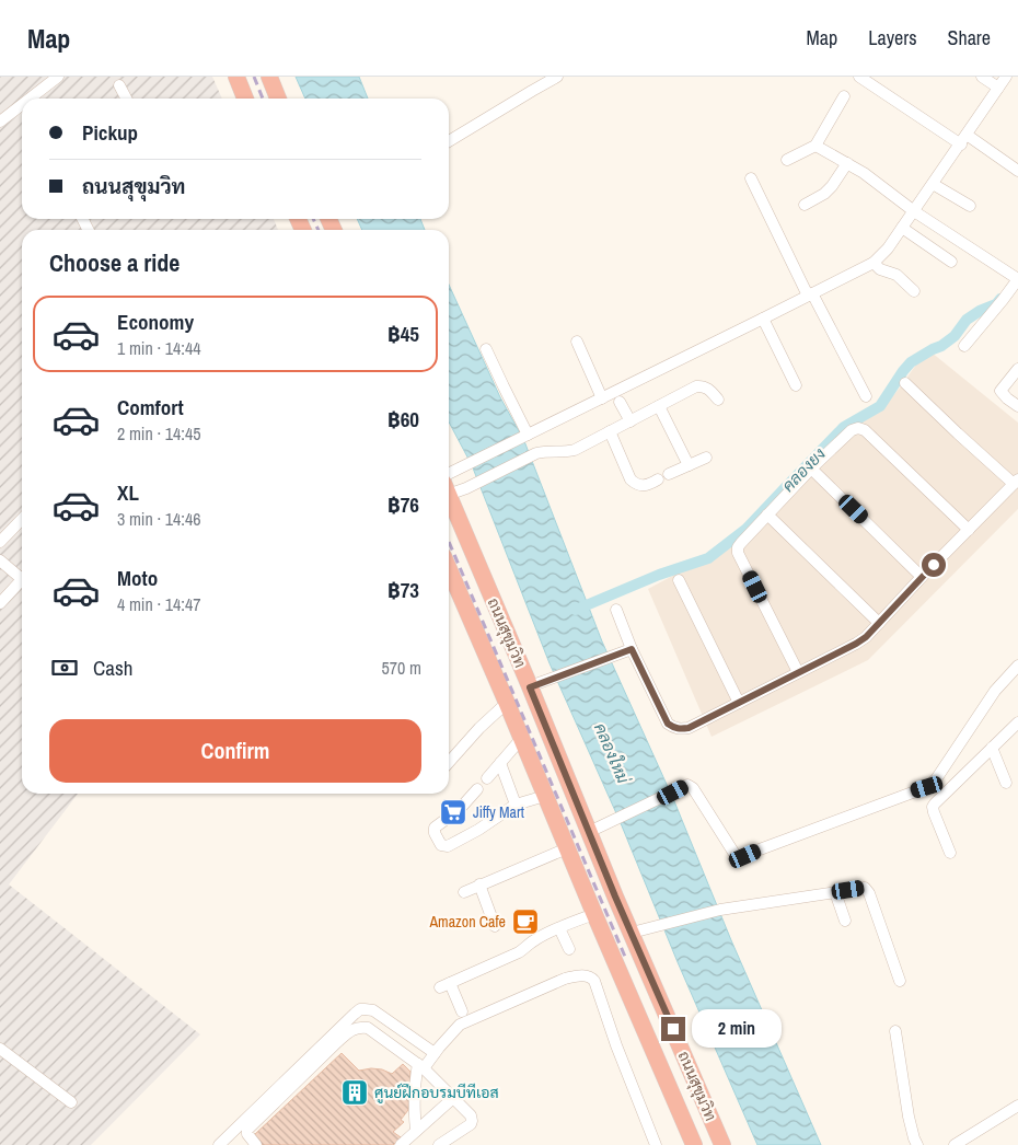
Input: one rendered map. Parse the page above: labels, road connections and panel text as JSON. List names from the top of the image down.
{
  "streets": {
    "highway": ["ถนนสุขุมวิท"]
  },
  "water": ["คลองยง", "คลองใหม่"],
  "places": {
    "supermarket": ["Jiffy Mart"],
    "cafe": ["Amazon Cafe"],
    "building": ["ศูนย์ฝึกอบรมบีทีเอส"]
  },
  "page": {
    "header": "Map",
    "nav": ["Map", "Layers", "Share"],
    "banner": ["Pickup", "ถนนสุขุมวิท"],
    "heading": "Choose a ride",
    "list": [
      {
        "name": "Economy",
        "note": "1 min · 14:44",
        "value": "฿45"
      },
      {
        "name": "Comfort",
        "note": "2 min · 14:45",
        "value": "฿60"
      },
      {
        "name": "XL",
        "note": "3 min · 14:46",
        "value": "฿76"
      },
      {
        "name": "Moto",
        "note": "4 min · 14:47",
        "value": "฿73"
      }
    ],
    "pay": ["Cash", "570 m"],
    "buttons": "Confirm",
    "bubble": "2 min"
  }
}
